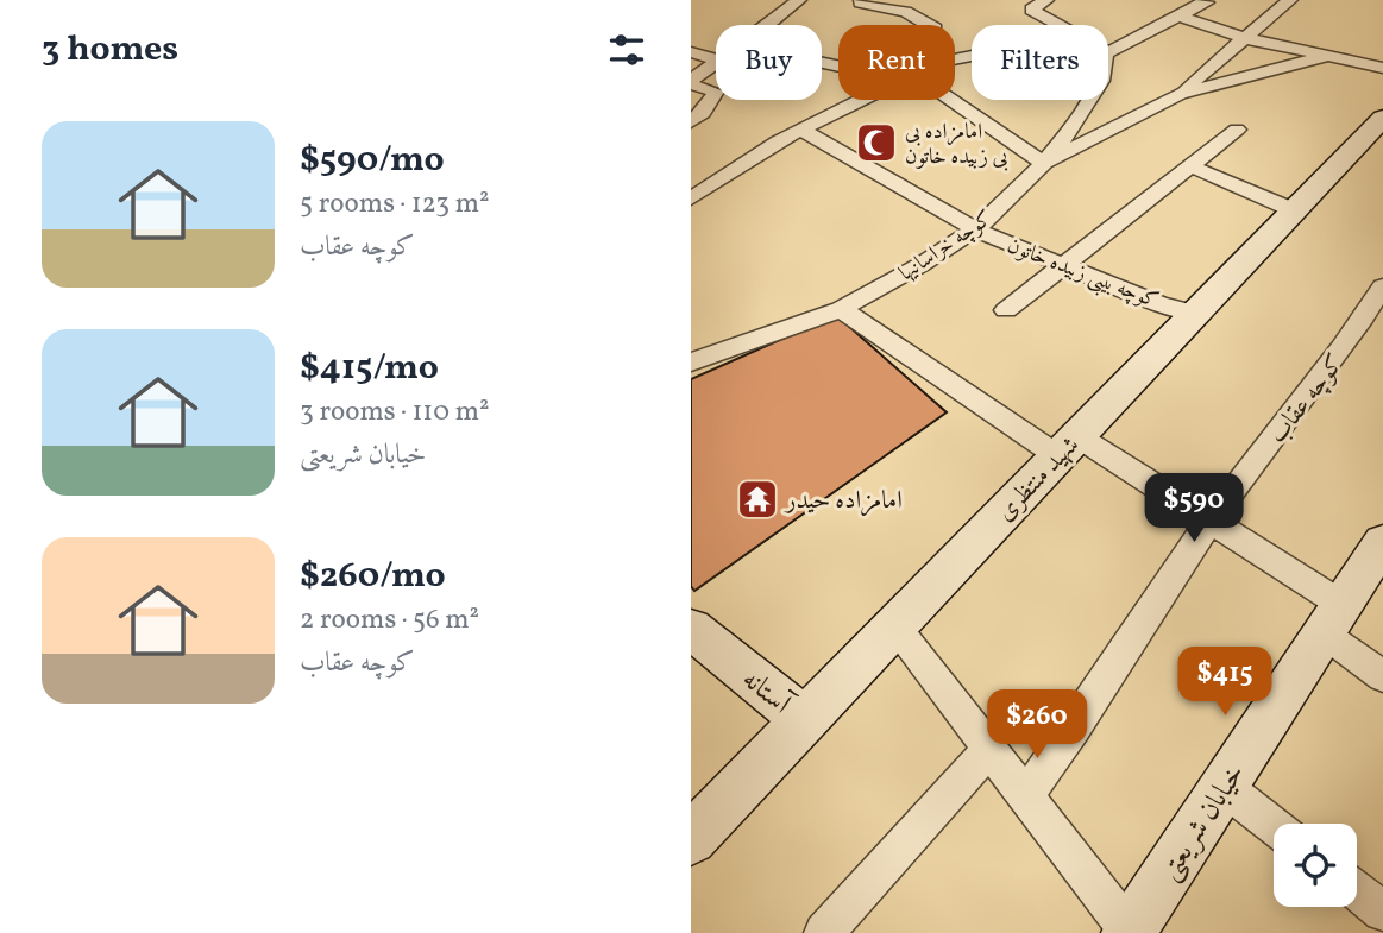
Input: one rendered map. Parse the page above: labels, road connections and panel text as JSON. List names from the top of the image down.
{
  "streets": {
    "street": [
      "کوچه خراسانیها",
      "کوچه بیبی زبیده خاتون",
      "کوچه عقاب",
      "شهید منتظری",
      "آستانه",
      "خیابان شریعتی"
    ]
  },
  "crossings": [
    ["کوچه خراسانیها", "کوچه بیبی زبیده خاتون"],
    ["کوچه بیبی زبیده خاتون", "شهید منتظری"],
    ["شهید منتظری", "آستانه"]
  ],
  "places": {
    "mosque": ["امامزاده بی بی زبیده خاتون"],
    "temple": ["امامزاده حیدر"]
  },
  "page": {
    "heading": "3 homes",
    "chip": ["Buy", "Rent", "Filters"],
    "list": [
      {
        "name": "$590/mo",
        "note": "5 rooms · 123 m² · کوچه عقاب"
      },
      {
        "name": "$415/mo",
        "note": "3 rooms · 110 m² · خیابان شریعتی"
      },
      {
        "name": "$260/mo",
        "note": "2 rooms · 56 m² · کوچه عقاب"
      }
    ],
    "price": ["$590", "$415", "$260"]
  }
}
